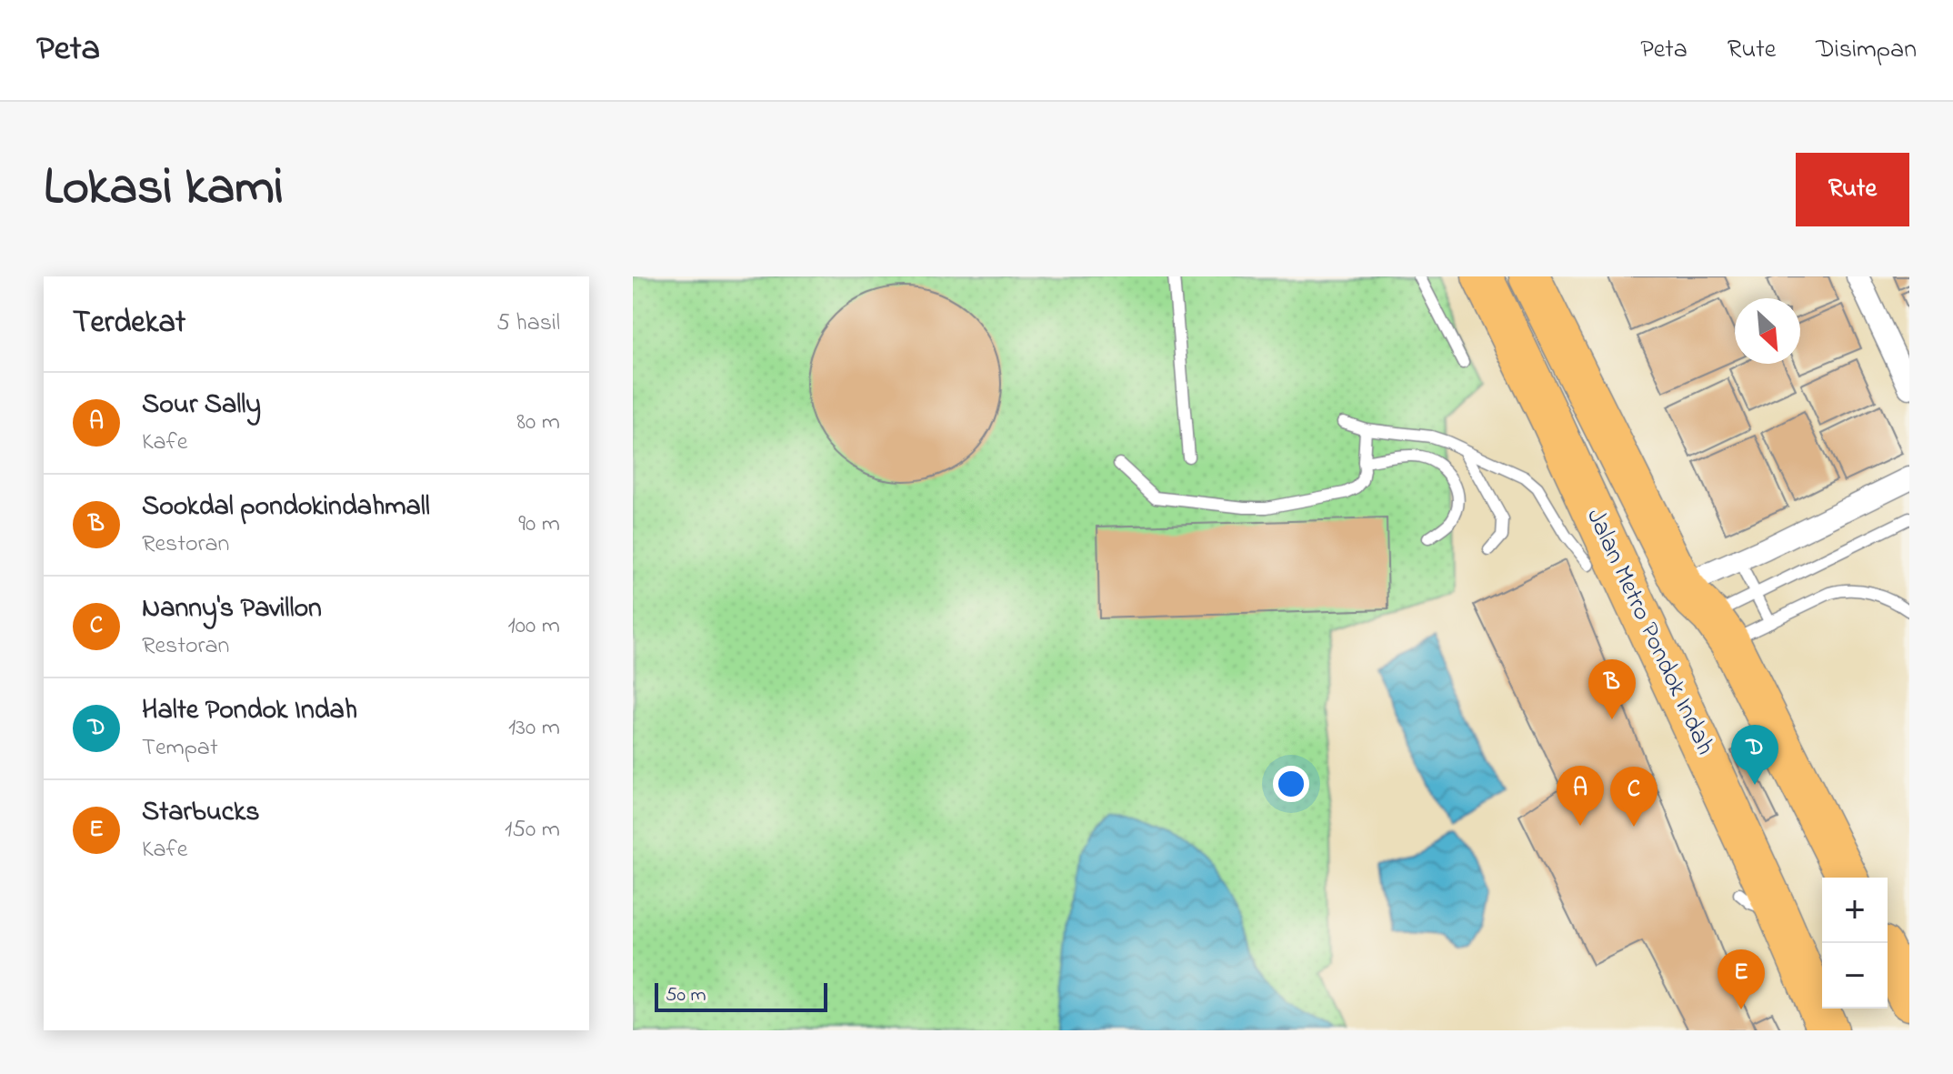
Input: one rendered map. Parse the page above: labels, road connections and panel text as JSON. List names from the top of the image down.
{
  "streets": {
    "highway": ["Jalan Metro Pondok Indah"]
  },
  "scale_bar": "50 m",
  "north": "bottom right",
  "page": {
    "header": "Peta",
    "nav": ["Peta", "Rute", "Disimpan"],
    "title": "Lokasi kami",
    "buttons": "Rute",
    "heading": ["Terdekat", "5 hasil"],
    "list": [
      {
        "mark": "A",
        "name": "Sour Sally",
        "note": "Kafe",
        "value": "80 m"
      },
      {
        "mark": "B",
        "name": "Sookdal pondokindahmall",
        "note": "Restoran",
        "value": "90 m"
      },
      {
        "mark": "C",
        "name": "Nanny's Pavillon",
        "note": "Restoran",
        "value": "100 m"
      },
      {
        "mark": "D",
        "name": "Halte Pondok Indah",
        "note": "Tempat",
        "value": "130 m"
      },
      {
        "mark": "E",
        "name": "Starbucks",
        "note": "Kafe",
        "value": "150 m"
      }
    ],
    "pins": [
      "B",
      "D",
      "A",
      "C",
      "E"
    ],
    "map_buttons": ["+", "−"],
    "scale": "50 m"
  }
}
